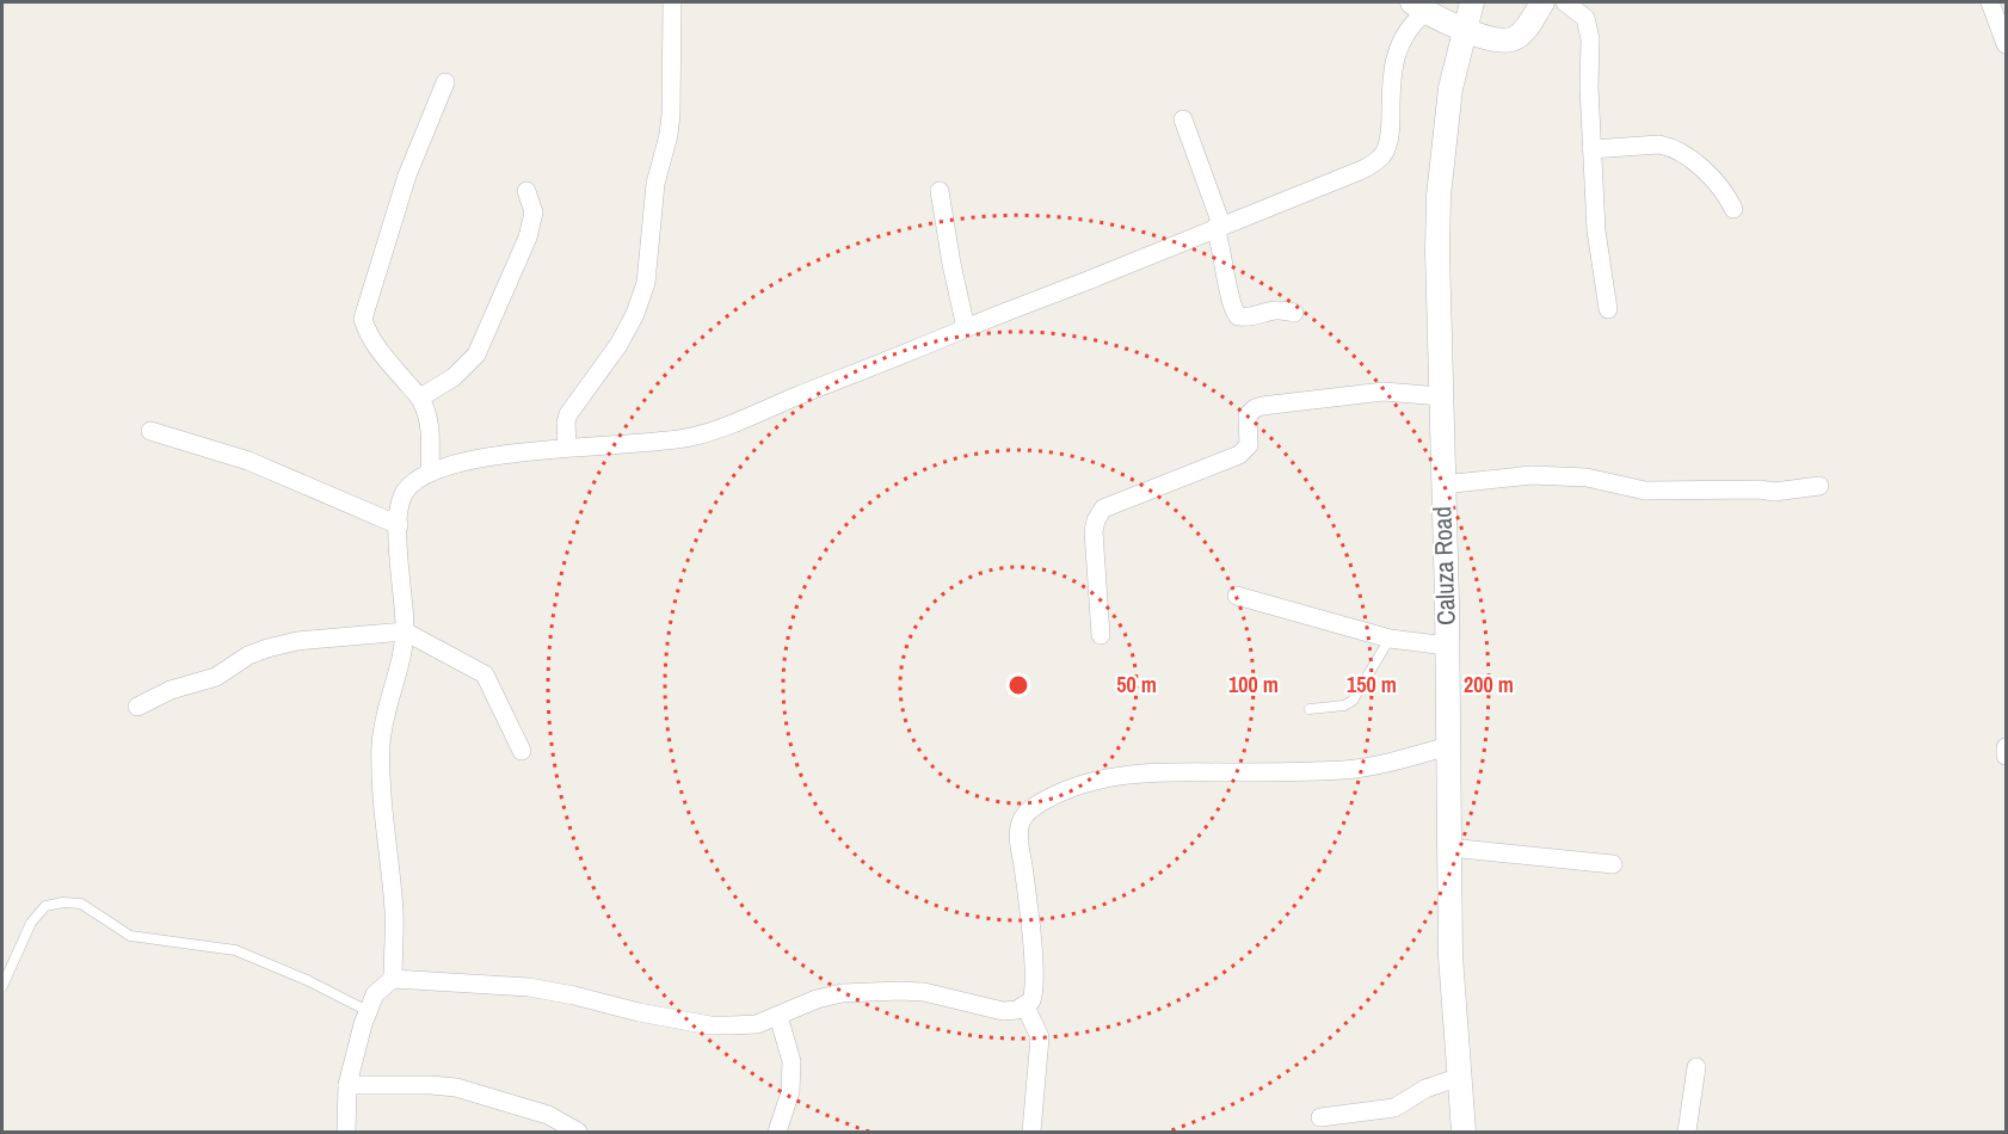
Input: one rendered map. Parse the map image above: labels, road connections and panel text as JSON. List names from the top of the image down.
{
  "streets": {
    "street": ["Caluza Road"]
  },
  "rings": [
    "50 m",
    "100 m",
    "150 m",
    "200 m"
  ]
}
